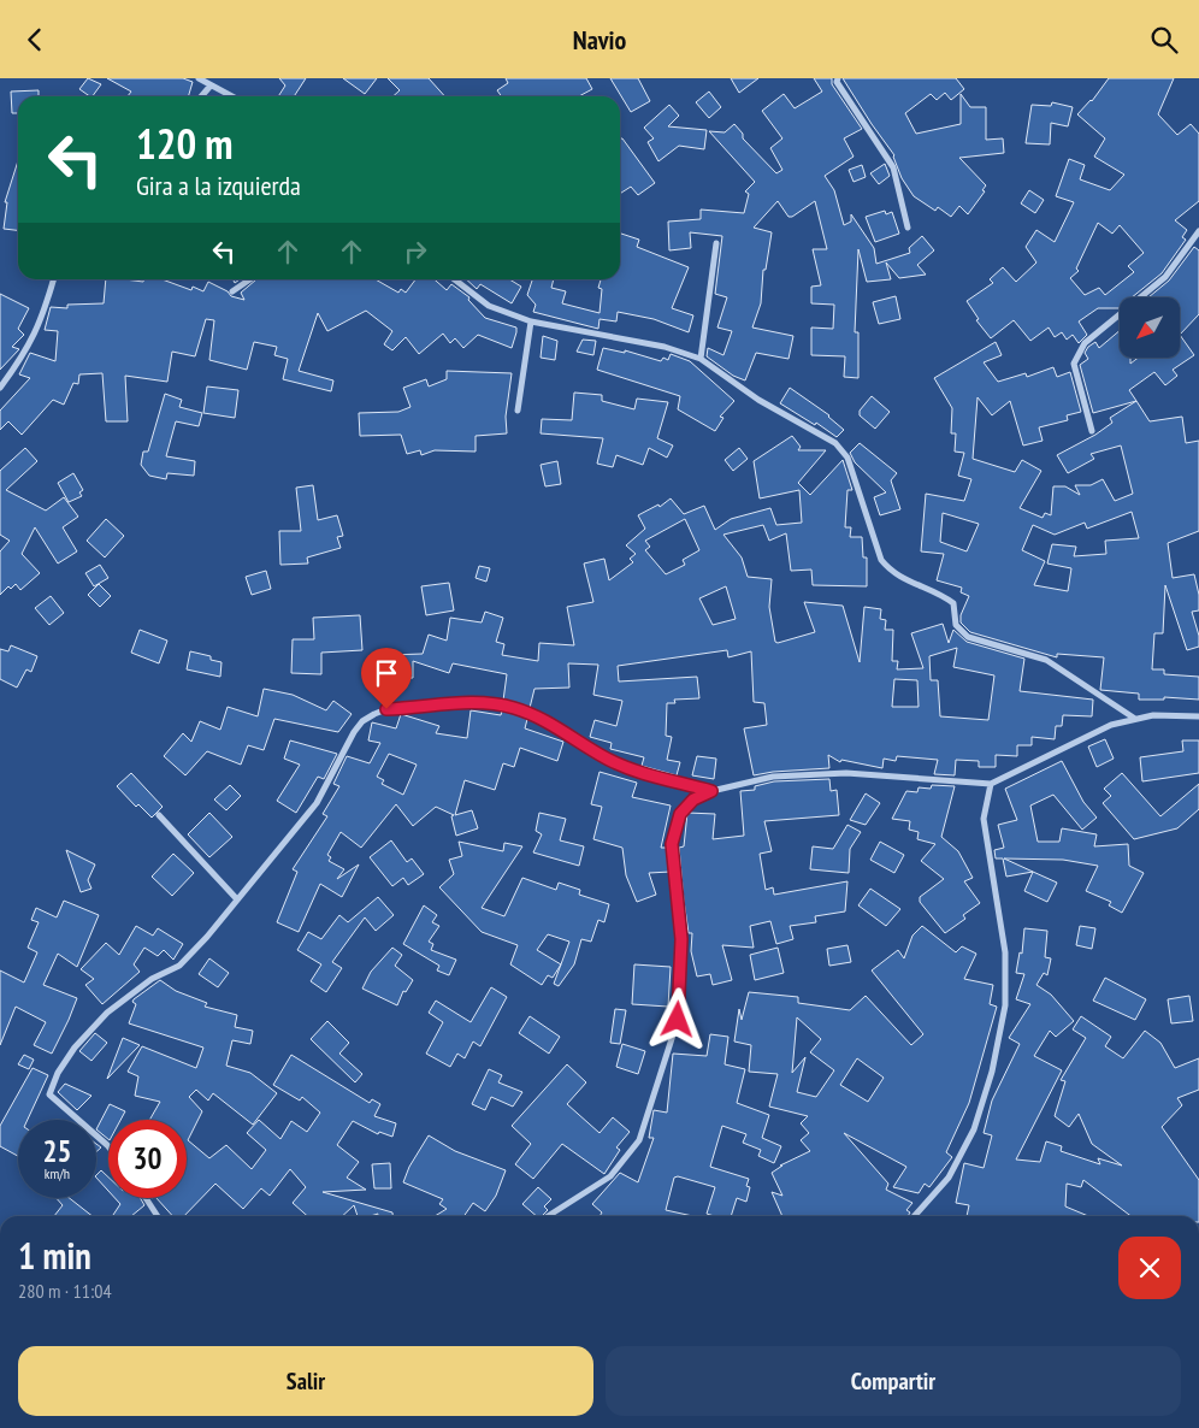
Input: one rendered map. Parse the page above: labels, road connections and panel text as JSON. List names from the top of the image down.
{
  "north": "bottom left",
  "page": {
    "header": "Navio",
    "turn": ["120 m", "Gira a la izquierda"],
    "speed": "25 km/h",
    "limit": "30",
    "heading": ["1 min", "280 m · 11:04"],
    "buttons": ["Salir", "Compartir"]
  }
}
